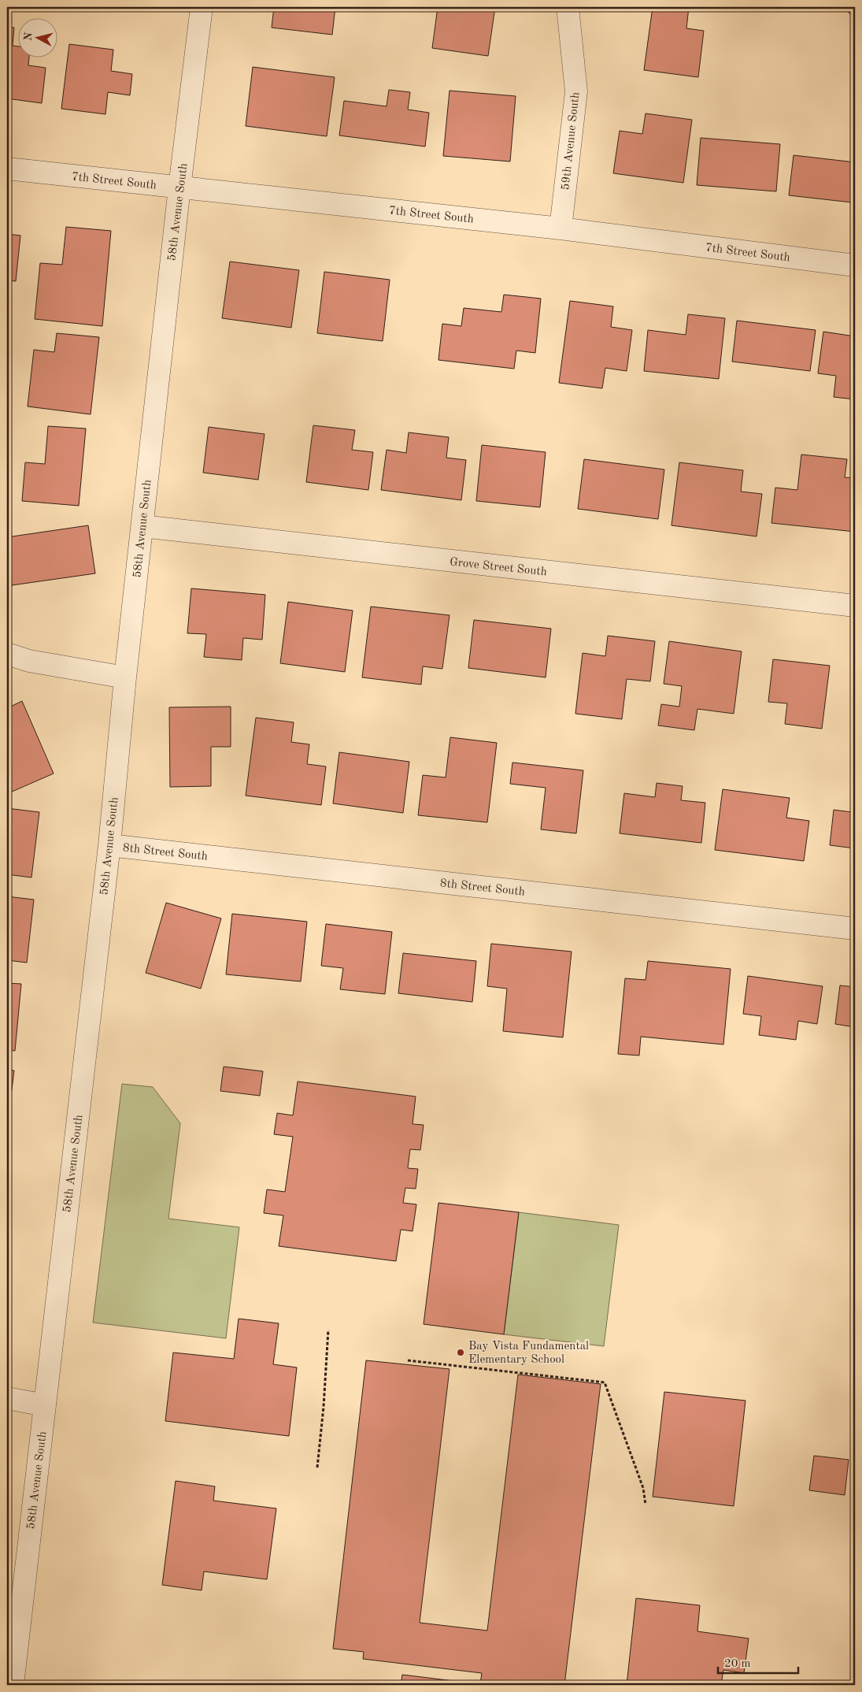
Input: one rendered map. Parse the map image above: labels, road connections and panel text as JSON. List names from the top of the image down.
{
  "streets": {
    "street": [
      "59th Avenue South",
      "7th Street South",
      "58th Avenue South",
      "Grove Street South",
      "8th Street South"
    ]
  },
  "crossings": [
    ["59th Avenue South", "7th Street South"],
    ["7th Street South", "58th Avenue South"],
    ["58th Avenue South", "Grove Street South"],
    ["58th Avenue South", "8th Street South"]
  ],
  "places": ["Bay Vista Fundamental Elementary School"],
  "scale_bar": "20 m",
  "north": "left"
}
